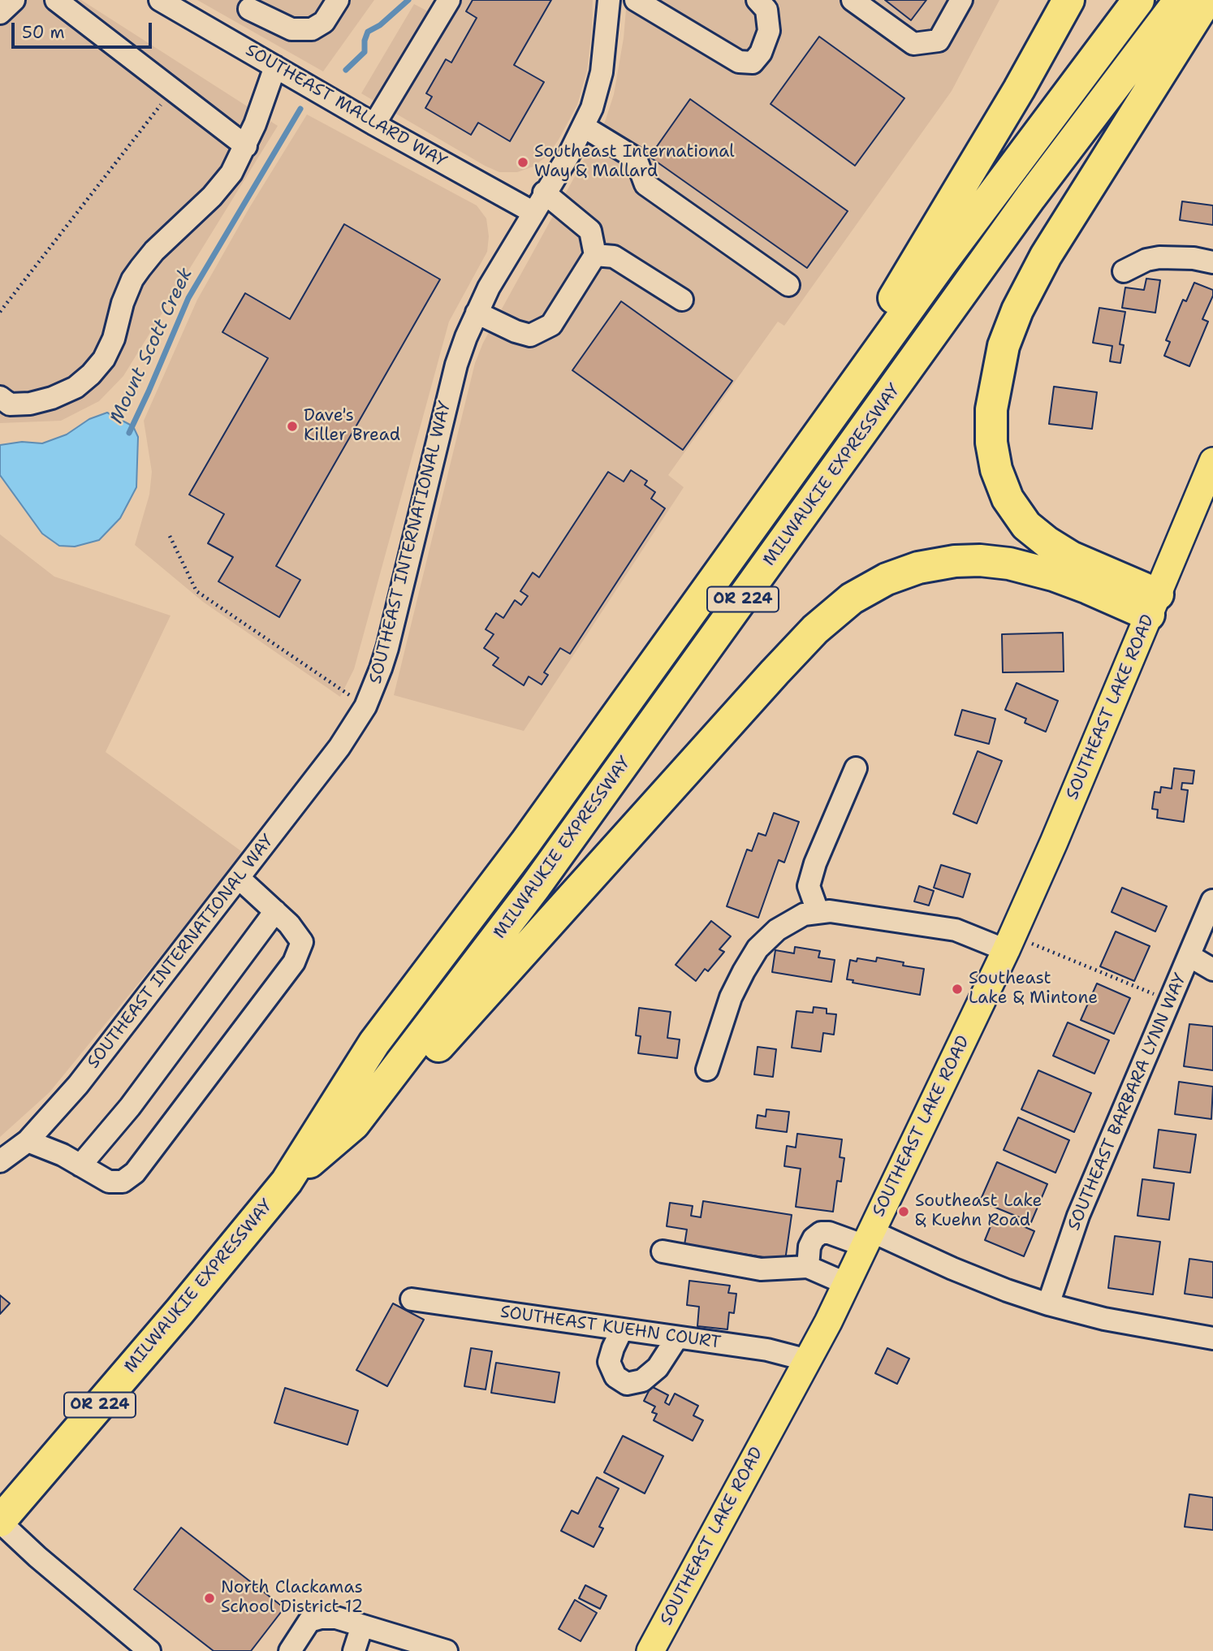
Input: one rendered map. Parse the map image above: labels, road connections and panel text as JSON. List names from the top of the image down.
{
  "streets": {
    "highway": ["MILWAUKIE EXPRESSWAY", "OR 224"],
    "main road": ["SOUTHEAST LAKE ROAD"],
    "street": [
      "SOUTHEAST MALLARD WAY",
      "SOUTHEAST INTERNATIONAL WAY",
      "SOUTHEAST BARBARA LYNN WAY",
      "SOUTHEAST KUEHN COURT"
    ]
  },
  "crossings": [
    ["SOUTHEAST MALLARD WAY", "SOUTHEAST INTERNATIONAL WAY"],
    ["SOUTHEAST LAKE ROAD", "SOUTHEAST KUEHN COURT"]
  ],
  "water": ["Mount Scott Creek"],
  "places": [
    "Southeast International Way & Mallard",
    "Dave's Killer Bread",
    "Southeast Lake & Mintone",
    "Southeast Lake & Kuehn Road",
    "North Clackamas School District 12"
  ],
  "scale_bar": "50 m"
}
